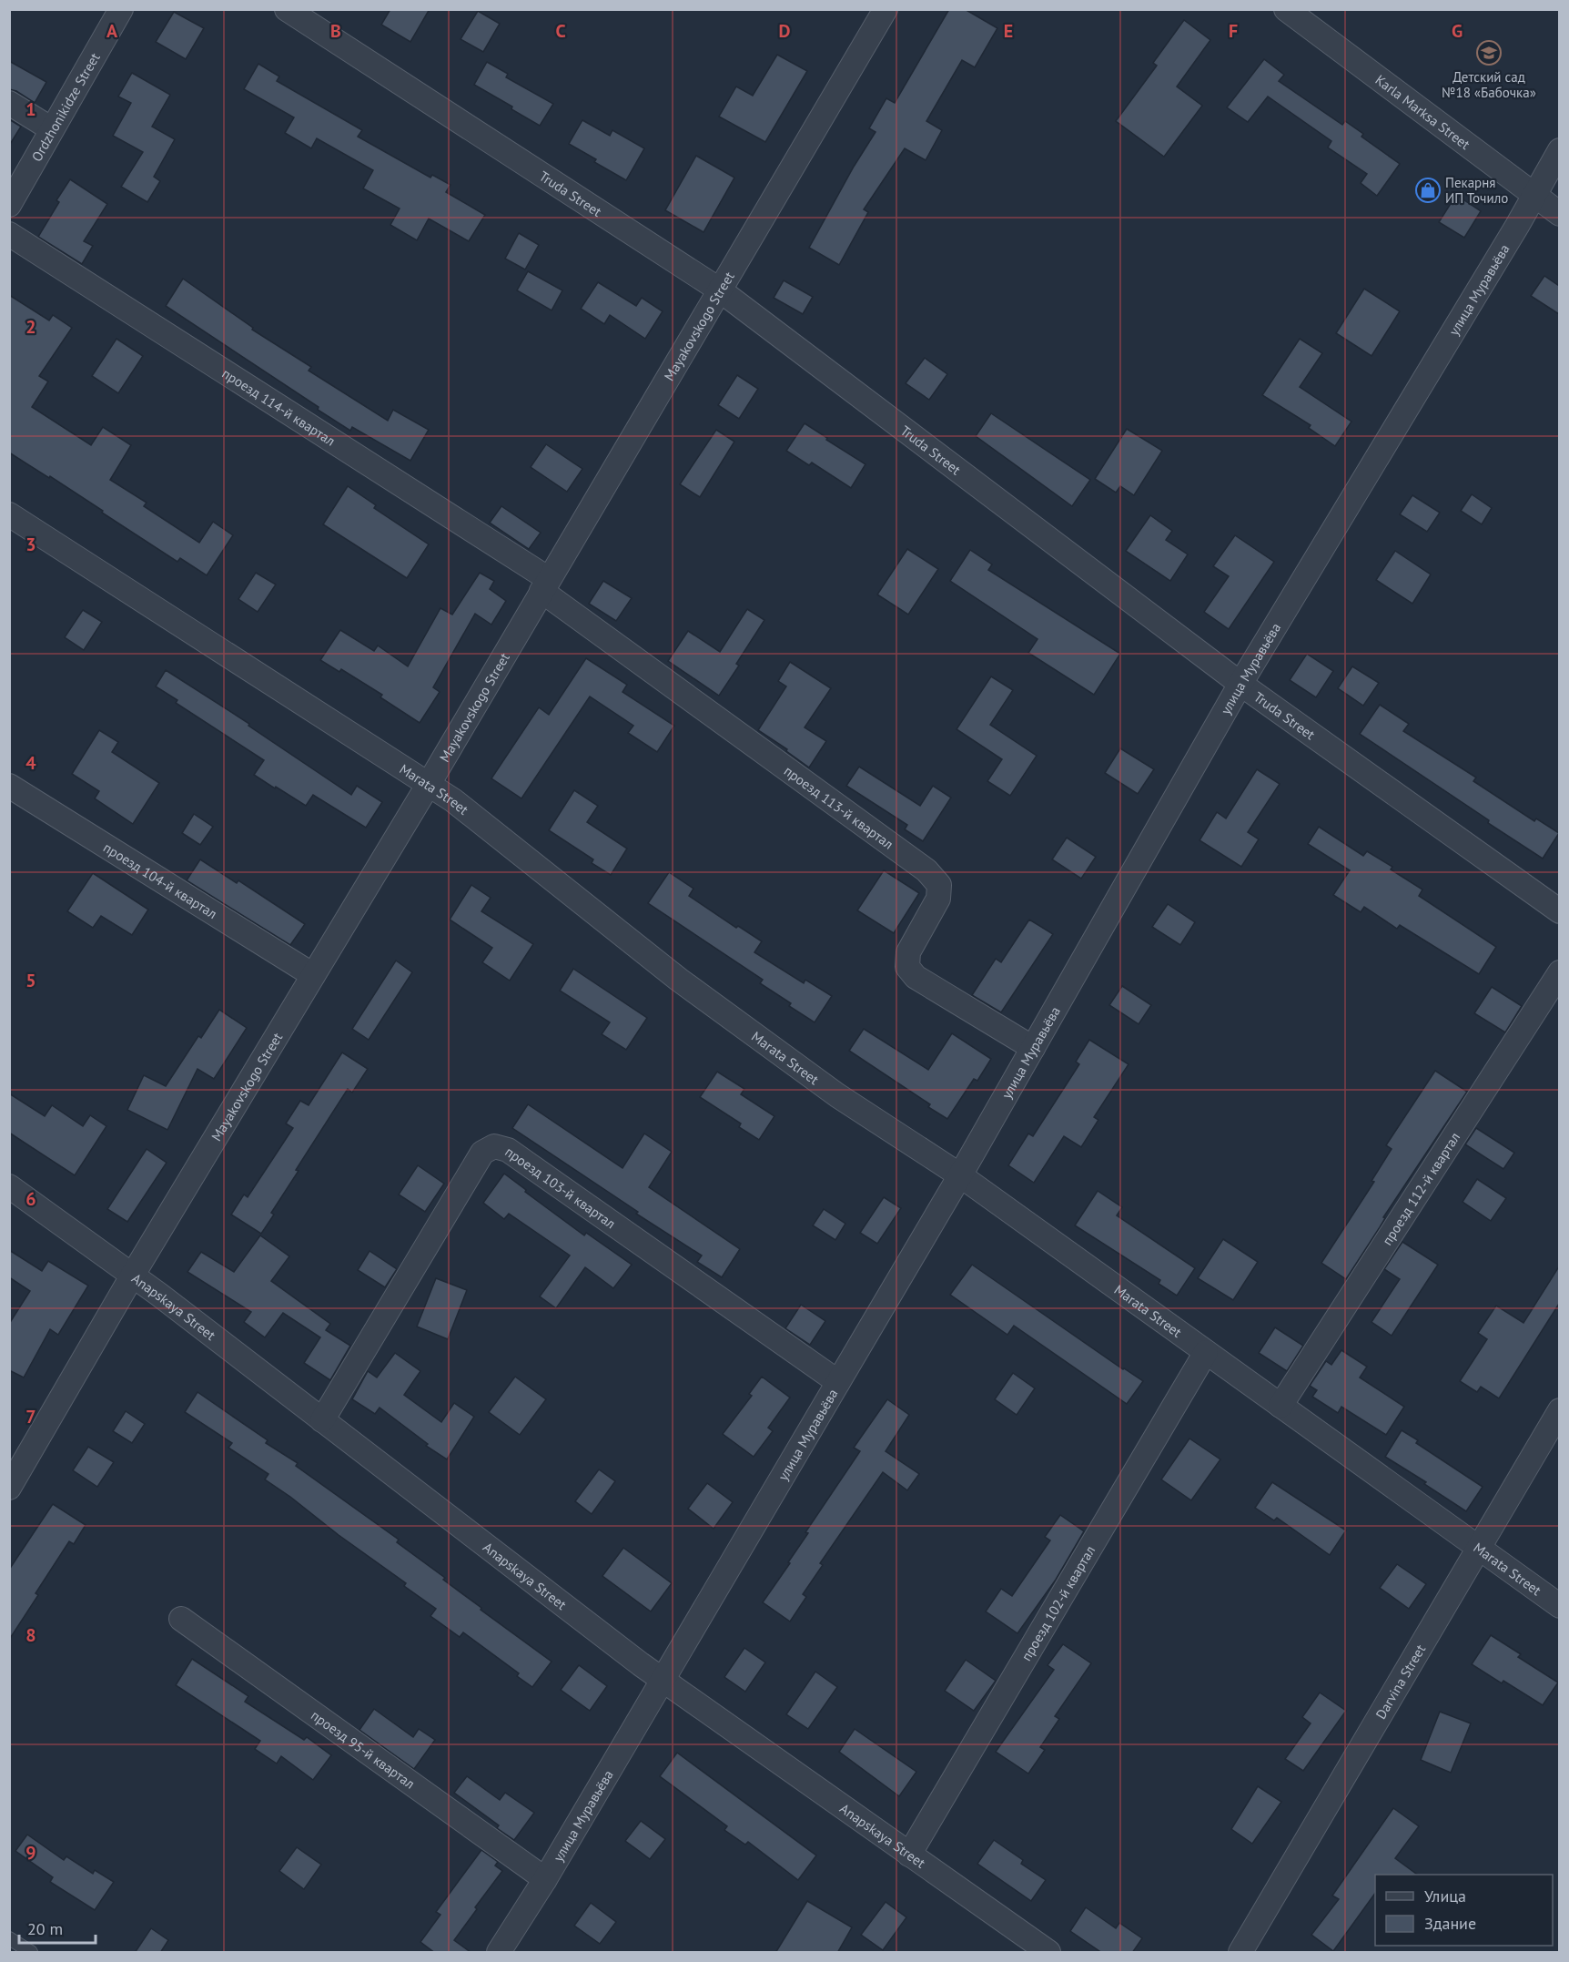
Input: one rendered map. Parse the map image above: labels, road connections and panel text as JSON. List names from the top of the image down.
{
  "streets": {
    "street": [
      "Ordzhonikidze Street",
      "Karla Marksa Street",
      "Truda Street",
      "улица Муравьёва",
      "Mayakovskogo Street",
      "проезд 114-й квартал",
      "Marata Street",
      "проезд 113-й квартал",
      "проезд 104-й квартал",
      "проезд 103-й квартал",
      "проезд 112-й квартал",
      "Anapskaya Street",
      "проезд 102-й квартал",
      "Darvina Street",
      "проезд 95-й квартал"
    ]
  },
  "crossings": [
    ["Karla Marksa Street", "улица Муравьёва"],
    ["Truda Street", "улица Муравьёва"],
    ["Truda Street", "Mayakovskogo Street"],
    ["улица Муравьёва", "Marata Street"],
    ["улица Муравьёва", "проезд 113-й квартал"],
    ["улица Муравьёва", "проезд 103-й квартал"],
    ["улица Муравьёва", "Anapskaya Street"],
    ["улица Муравьёва", "проезд 95-й квартал"],
    ["Mayakovskogo Street", "проезд 114-й квартал"],
    ["Mayakovskogo Street", "Marata Street"],
    ["Mayakovskogo Street", "проезд 113-й квартал"],
    ["Mayakovskogo Street", "проезд 104-й квартал"],
    ["Mayakovskogo Street", "Anapskaya Street"],
    ["проезд 114-й квартал", "проезд 113-й квартал"],
    ["Marata Street", "проезд 112-й квартал"],
    ["Marata Street", "проезд 102-й квартал"],
    ["Marata Street", "Darvina Street"],
    ["проезд 103-й квартал", "Anapskaya Street"],
    ["Anapskaya Street", "проезд 102-й квартал"]
  ],
  "places": {
    "school or university": ["Детский сад №18 «Бабочка»"],
    "shop": ["Пекарня ИП Точило"]
  },
  "legend": ["Улица", "Здание"],
  "scale_bar": "20 m",
  "grid": {
    "columns": [
      "A",
      "B",
      "C",
      "D",
      "E",
      "F",
      "G"
    ],
    "rows": [
      "1",
      "2",
      "3",
      "4",
      "5",
      "6",
      "7",
      "8",
      "9"
    ]
  }
}
